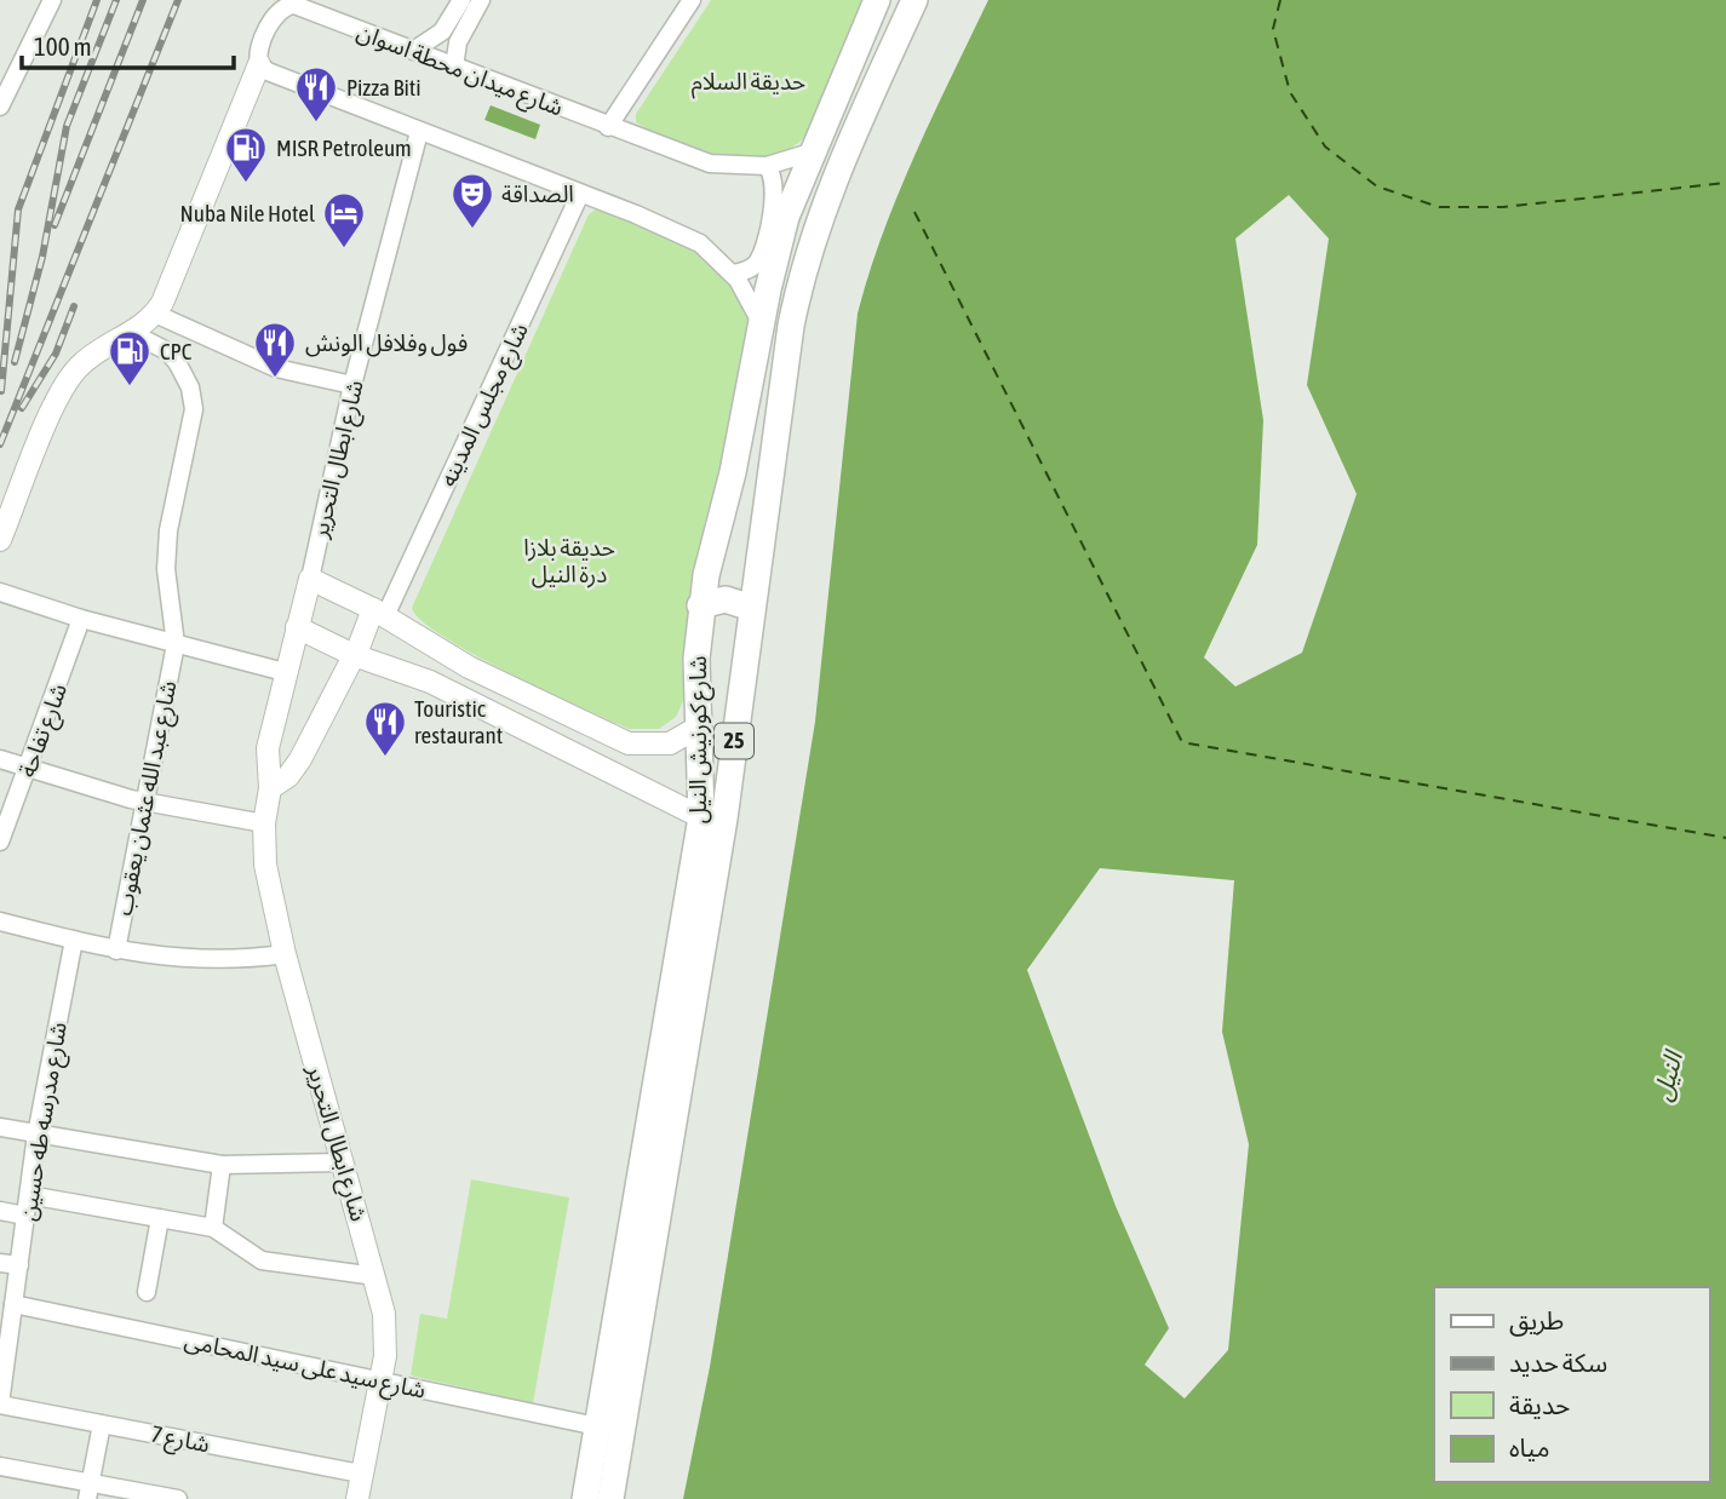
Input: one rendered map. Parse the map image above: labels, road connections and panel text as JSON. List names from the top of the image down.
{
  "streets": {
    "main road": ["شارع كورنيش النيل", "25"],
    "street": [
      "شارع ميدان محطة اسوان",
      "شارع مجلس المدينه",
      "شارع ابطال التحرير",
      "شارع تفاحة",
      "شارع عبد الله عثمان يعقوب",
      "شارع مدرسه طه حسين",
      "شارع سيد على سيد المحامى",
      "شارع 7"
    ]
  },
  "crossings": [
    ["شارع ميدان محطة اسوان", "شارع كورنيش النيل"],
    ["شارع ابطال التحرير", "شارع سيد على سيد المحامى"],
    ["شارع ابطال التحرير", "شارع 7"],
    ["شارع كورنيش النيل", "شارع سيد على سيد المحامى"],
    ["شارع مدرسه طه حسين", "شارع سيد على سيد المحامى"],
    ["شارع مدرسه طه حسين", "شارع 7"]
  ],
  "water": ["النيل"],
  "parks": ["حديقة السلام", "حديقة بلازا درة النيل"],
  "places": {
    "restaurant": ["Pizza Biti", "فول وفلافل الونش", "Touristic restaurant"],
    "fuel station": ["MISR Petroleum", "CPC"],
    "theatre": ["الصداقة"],
    "hotel": ["Nuba Nile Hotel"]
  },
  "legend": [
    "طريق",
    "سكة حديد",
    "حديقة",
    "مياه"
  ],
  "scale_bar": "100 m"
}
